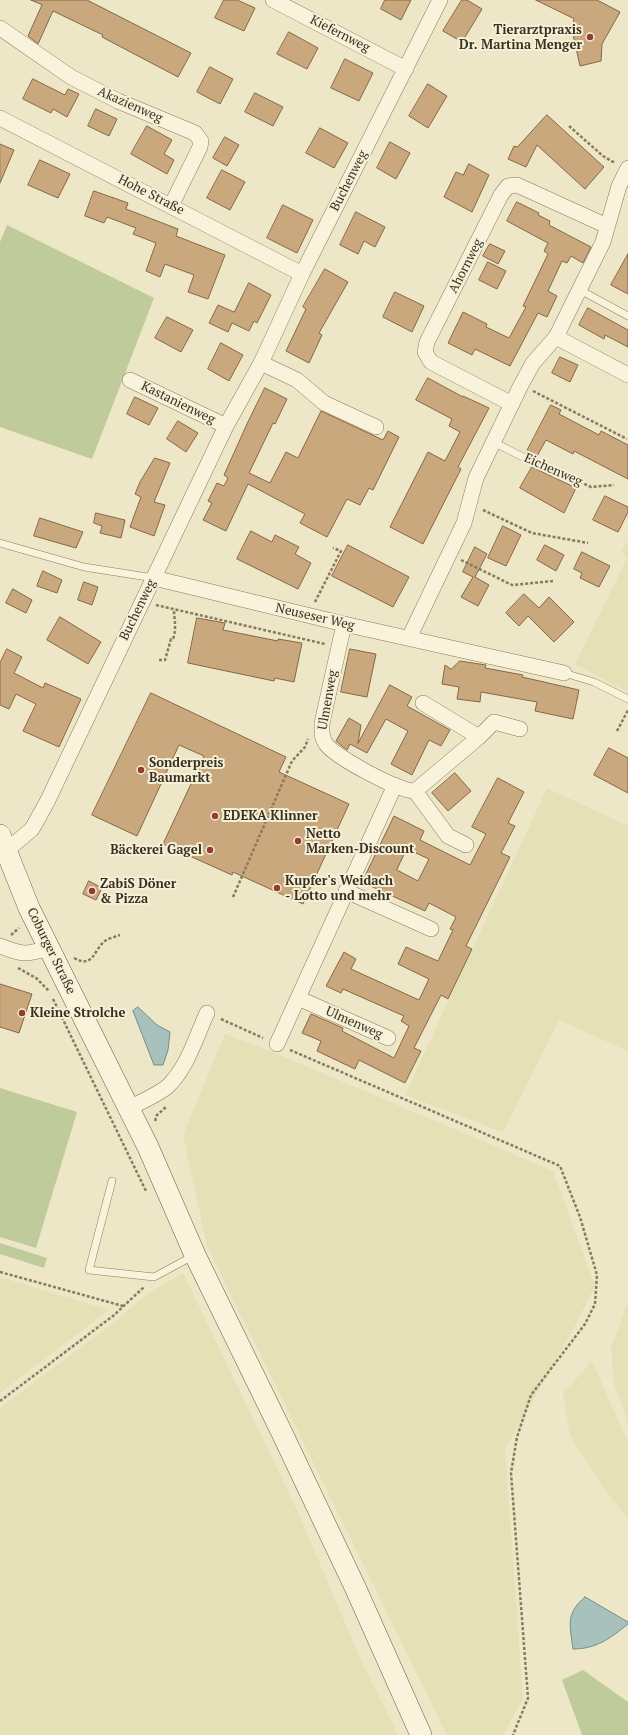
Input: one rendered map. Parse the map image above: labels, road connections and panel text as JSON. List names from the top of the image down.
{
  "streets": {
    "main road": ["Coburger Straße"],
    "street": [
      "Kiefernweg",
      "Akazienweg",
      "Buchenweg",
      "Hohe Straße",
      "Ahornweg",
      "Kastanienweg",
      "Neuseser Weg",
      "Ulmenweg"
    ],
    "lane": ["Eichenweg"]
  },
  "crossings": [
    ["Kiefernweg", "Buchenweg"],
    ["Akazienweg", "Hohe Straße"],
    ["Buchenweg", "Hohe Straße"],
    ["Buchenweg", "Kastanienweg"],
    ["Buchenweg", "Neuseser Weg"],
    ["Buchenweg", "Coburger Straße"],
    ["Neuseser Weg", "Ulmenweg"]
  ],
  "places": [
    "Tierarztpraxis Dr. Martina Menger",
    "Sonderpreis Baumarkt",
    "EDEKA Klinner",
    "Netto Marken-Discount",
    "Bäckerei Gagel",
    "Kupfer's Weidach - Lotto und mehr",
    "ZabiS Döner & Pizza",
    "Kleine Strolche"
  ]
}
